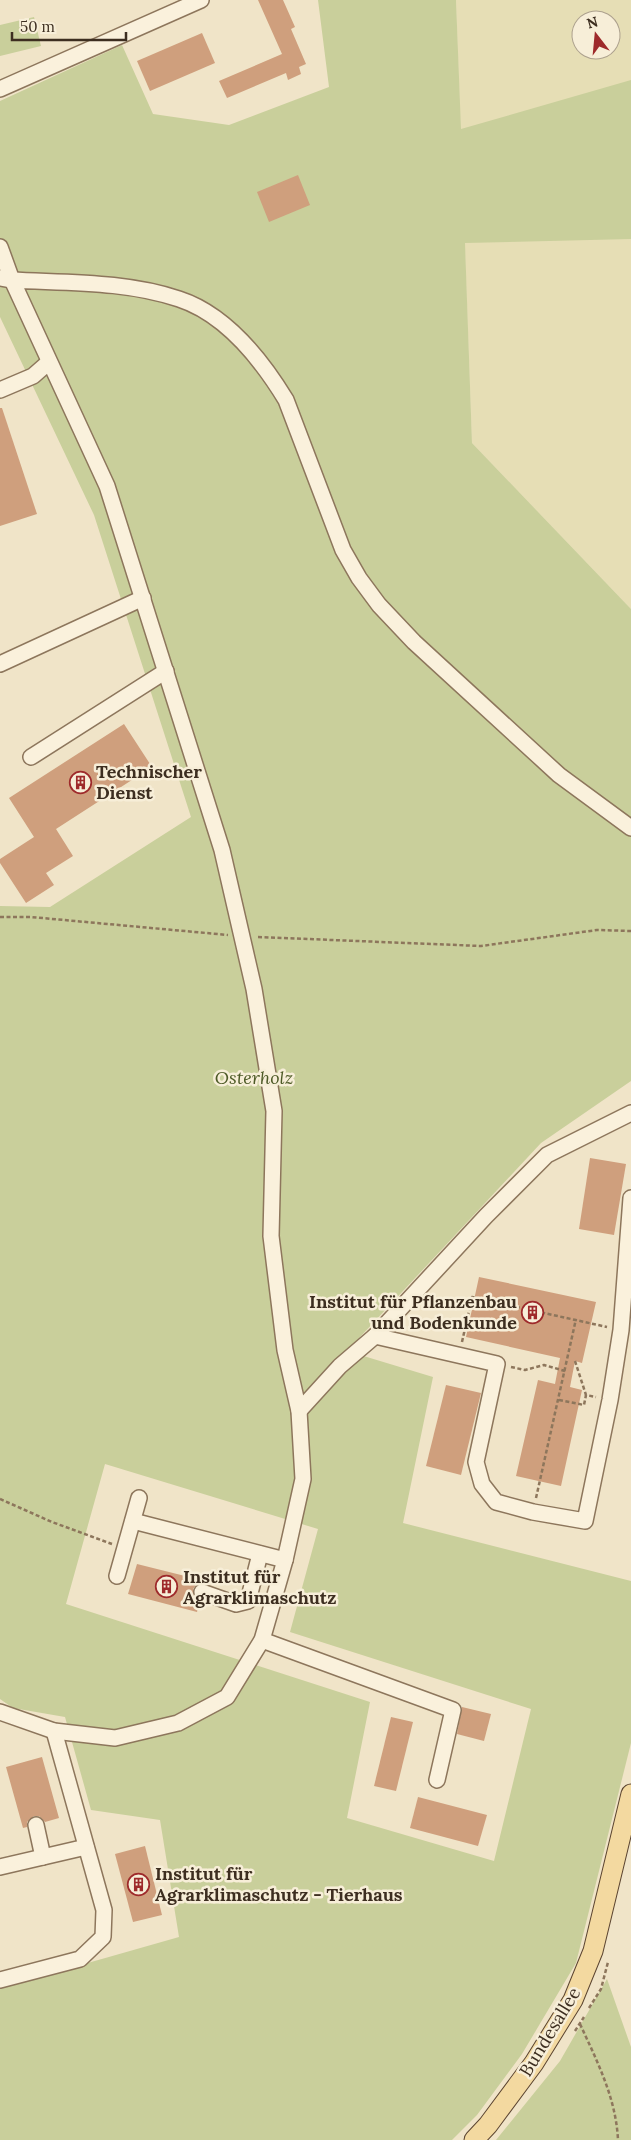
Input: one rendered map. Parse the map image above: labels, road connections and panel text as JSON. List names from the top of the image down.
{
  "streets": {
    "main road": ["Bundesallee"]
  },
  "parks": ["Osterholz"],
  "places": {
    "building": [
      "Technischer Dienst",
      "Institut für Pflanzenbau und Bodenkunde",
      "Institut für Agrarklimaschutz",
      "Institut für Agrarklimaschutz - Tierhaus"
    ]
  },
  "scale_bar": "50 m",
  "north": "top"
}
